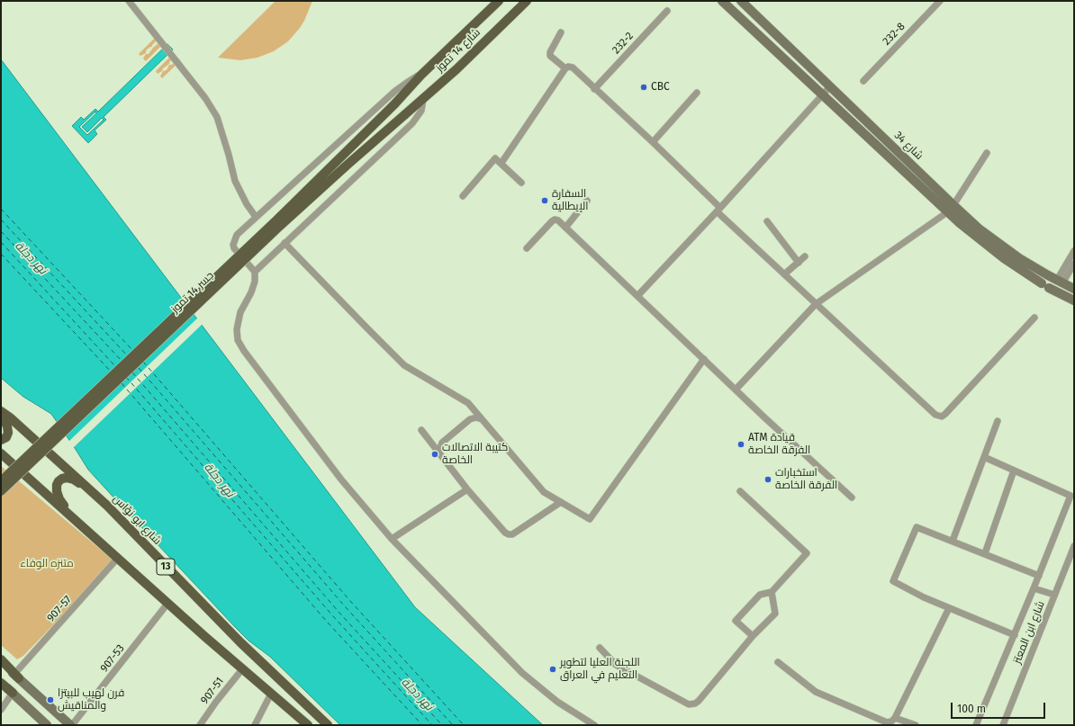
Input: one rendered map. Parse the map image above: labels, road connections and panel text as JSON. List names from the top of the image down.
{
  "streets": {
    "main road": [
      "شارع 14 تموز",
      "شارع 34",
      "جسر 14 تموز",
      "شارع ابو نؤاس",
      "13"
    ],
    "street": [
      "232-8",
      "232-2",
      "907-57",
      "شارع ابن المعتز",
      "907-53",
      "907-51"
    ]
  },
  "crossings": [
    ["شارع 14 تموز", "جسر 14 تموز"],
    ["13", "907-57"],
    ["13", "907-53"],
    ["13", "907-51"]
  ],
  "water": ["نهر دجلة"],
  "parks": ["متنزه الوفاء"],
  "places": [
    "CBC",
    "السفارة الإيطالية",
    "ATM قيادة الفرقة الخاصة",
    "كتيبة الاتصالات الخاصة",
    "استخبارات الفرقة الخاصة",
    "اللجنة العليا لتطوير التعليم في العراق",
    "فرن لهيب للبيتزا والمناقيش"
  ],
  "scale_bar": "100 m"
}
